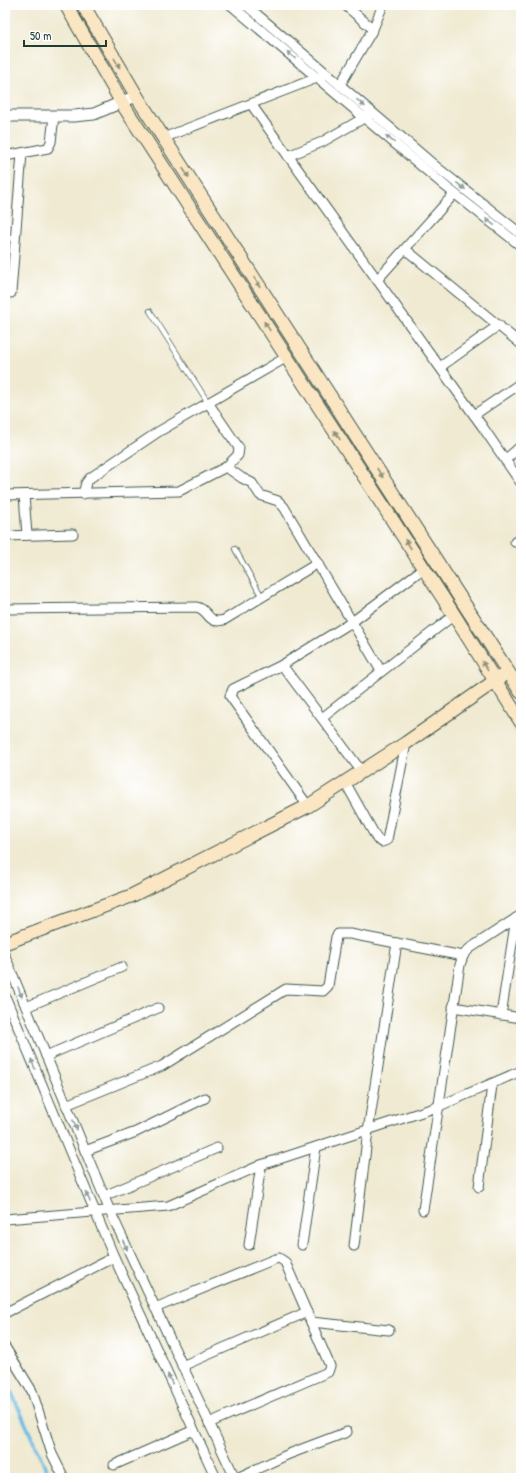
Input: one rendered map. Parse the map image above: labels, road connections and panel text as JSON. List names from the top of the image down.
{
  "scale_bar": "50 m"
}
